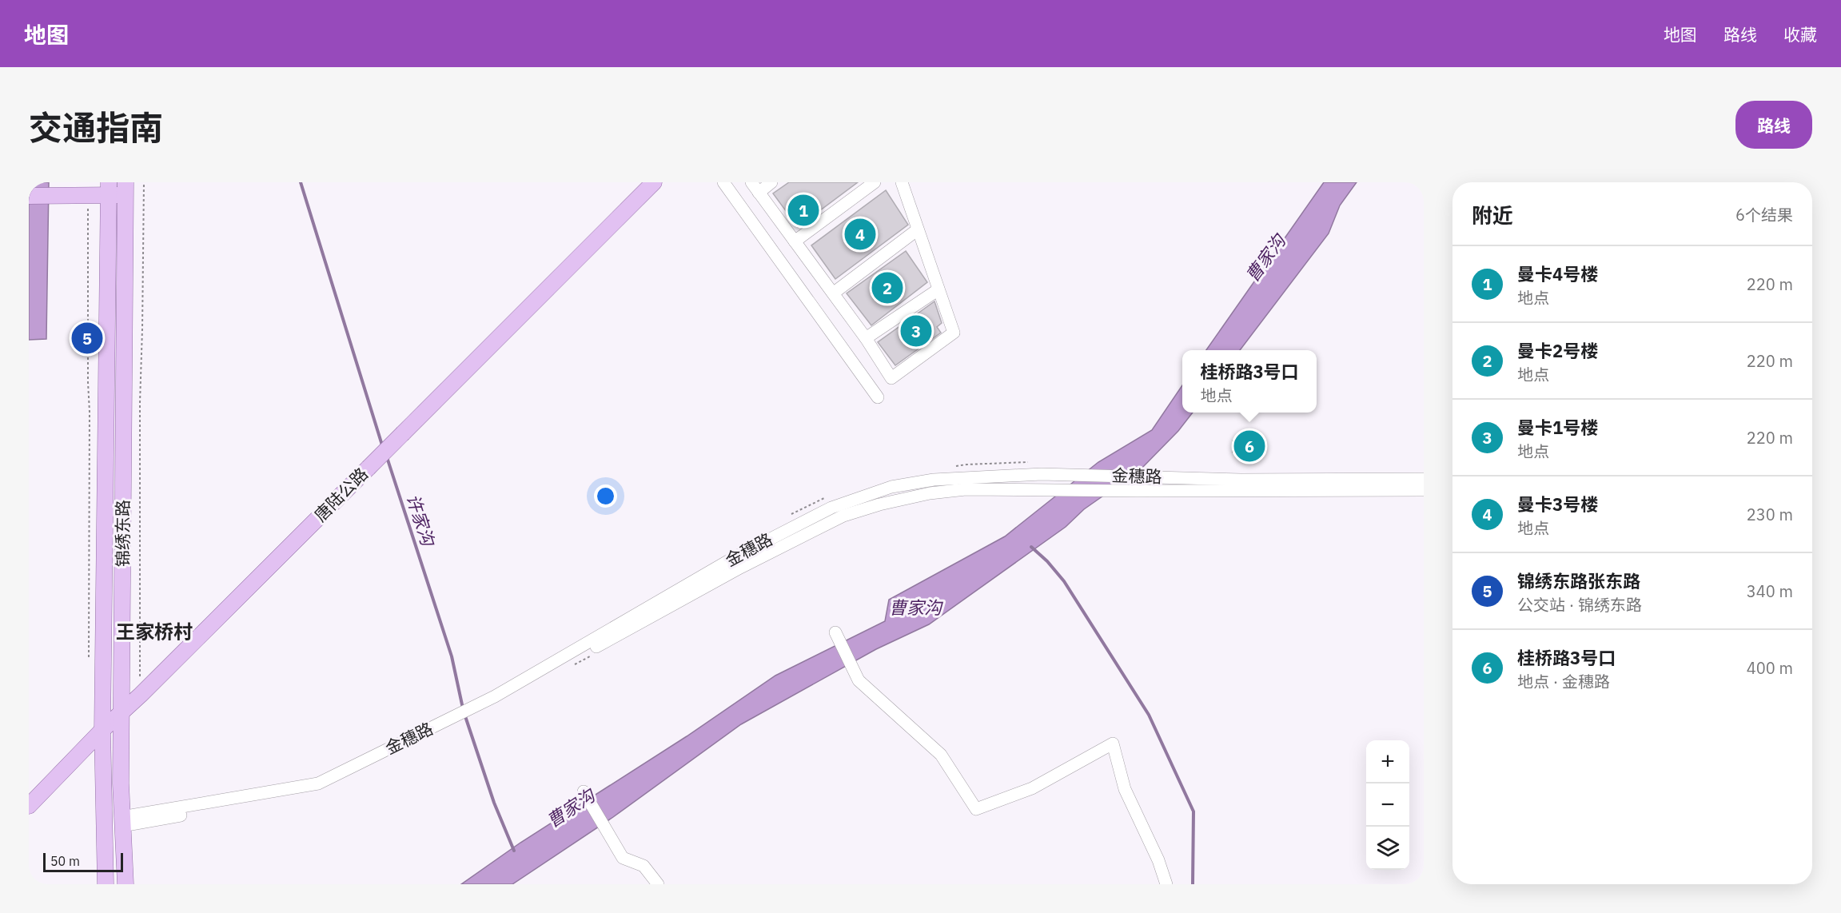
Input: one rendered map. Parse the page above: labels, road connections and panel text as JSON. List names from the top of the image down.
{
  "streets": {
    "main road": ["唐陆公路", "锦绣东路"],
    "street": ["金穗路"]
  },
  "crossings": [
    ["金穗路", "锦绣东路"],
    ["唐陆公路", "锦绣东路"]
  ],
  "districts": ["王家桥村"],
  "water": ["曹家沟", "许家沟"],
  "scale_bar": "50 m",
  "page": {
    "header": "地图",
    "nav": ["地图", "路线", "收藏"],
    "title": "交通指南",
    "buttons": "路线",
    "heading": ["附近", "6个结果"],
    "pins": [
      "1",
      "4",
      "2",
      "3",
      "5",
      "6"
    ],
    "list": [
      {
        "mark": "1",
        "name": "曼卡4号楼",
        "note": "地点",
        "value": "220 m"
      },
      {
        "mark": "2",
        "name": "曼卡2号楼",
        "note": "地点",
        "value": "220 m"
      },
      {
        "mark": "3",
        "name": "曼卡1号楼",
        "note": "地点",
        "value": "220 m"
      },
      {
        "mark": "4",
        "name": "曼卡3号楼",
        "note": "地点",
        "value": "230 m"
      },
      {
        "mark": "5",
        "name": "锦绣东路张东路",
        "note": "公交站 · 锦绣东路",
        "value": "340 m"
      },
      {
        "mark": "6",
        "name": "桂桥路3号口",
        "note": "地点 · 金穗路",
        "value": "400 m"
      }
    ],
    "popup": ["桂桥路3号口", "地点"],
    "map_buttons": ["+", "−"],
    "scale": "50 m"
  }
}
